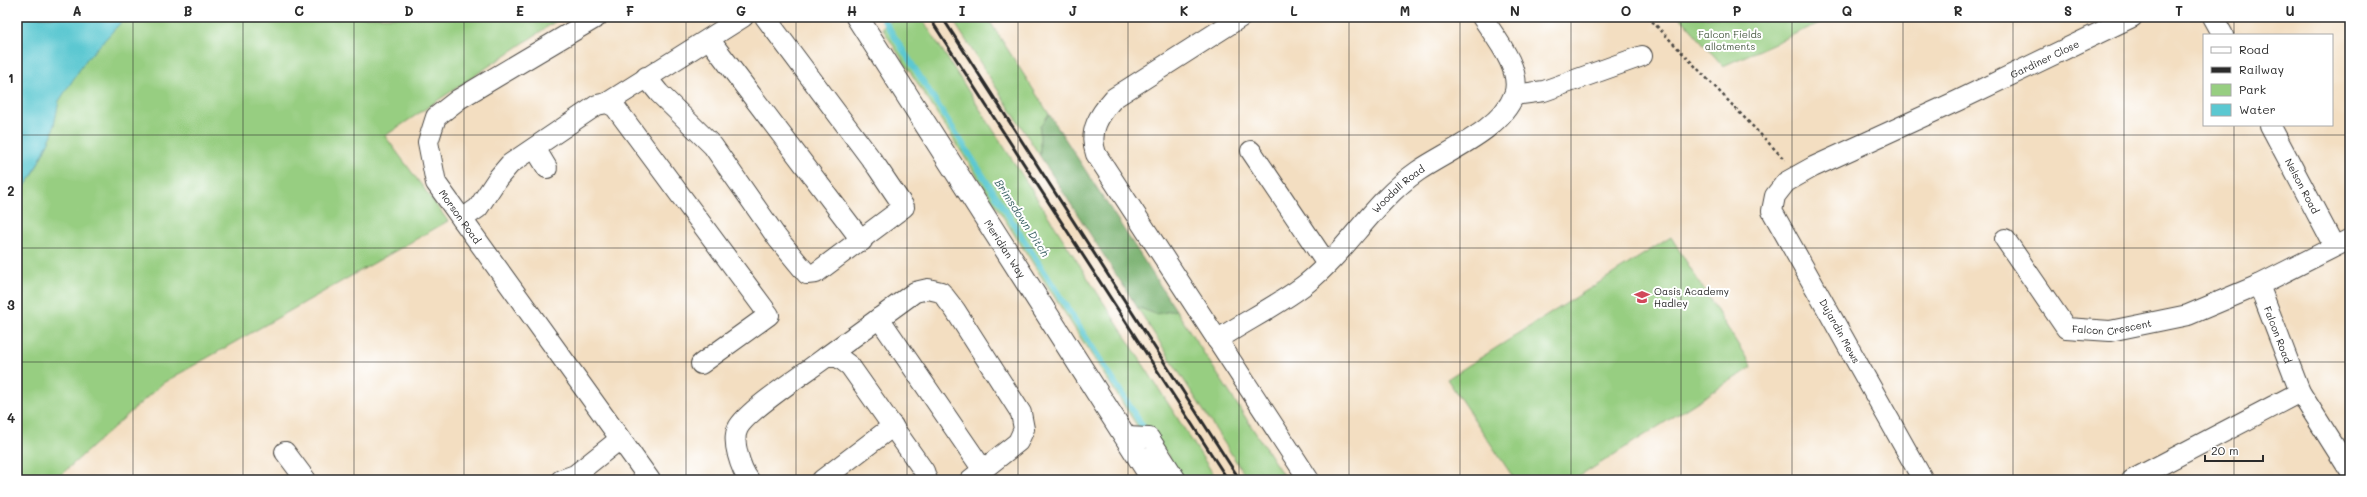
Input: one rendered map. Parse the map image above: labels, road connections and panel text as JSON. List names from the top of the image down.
{
  "streets": {
    "main road": ["Meridian Way"],
    "street": [
      "Gardiner Close",
      "Nelson Road",
      "Woodall Road",
      "Morson Road",
      "Falcon Crescent",
      "Dujardin Mews",
      "Falcon Road"
    ]
  },
  "crossings": [
    ["Gardiner Close", "Dujardin Mews"],
    ["Falcon Crescent", "Falcon Road"]
  ],
  "water": ["Brimsdown Ditch"],
  "parks": ["Falcon Fields allotments"],
  "places": {
    "school or university": ["Oasis Academy Hadley"]
  },
  "legend": [
    "Road",
    "Railway",
    "Park",
    "Water"
  ],
  "scale_bar": "20 m",
  "grid": {
    "columns": [
      "A",
      "B",
      "C",
      "D",
      "E",
      "F",
      "G",
      "H",
      "I",
      "J",
      "K",
      "L",
      "M",
      "N",
      "O",
      "P",
      "Q",
      "R",
      "S",
      "T",
      "U"
    ],
    "rows": [
      "1",
      "2",
      "3",
      "4"
    ]
  }
}
